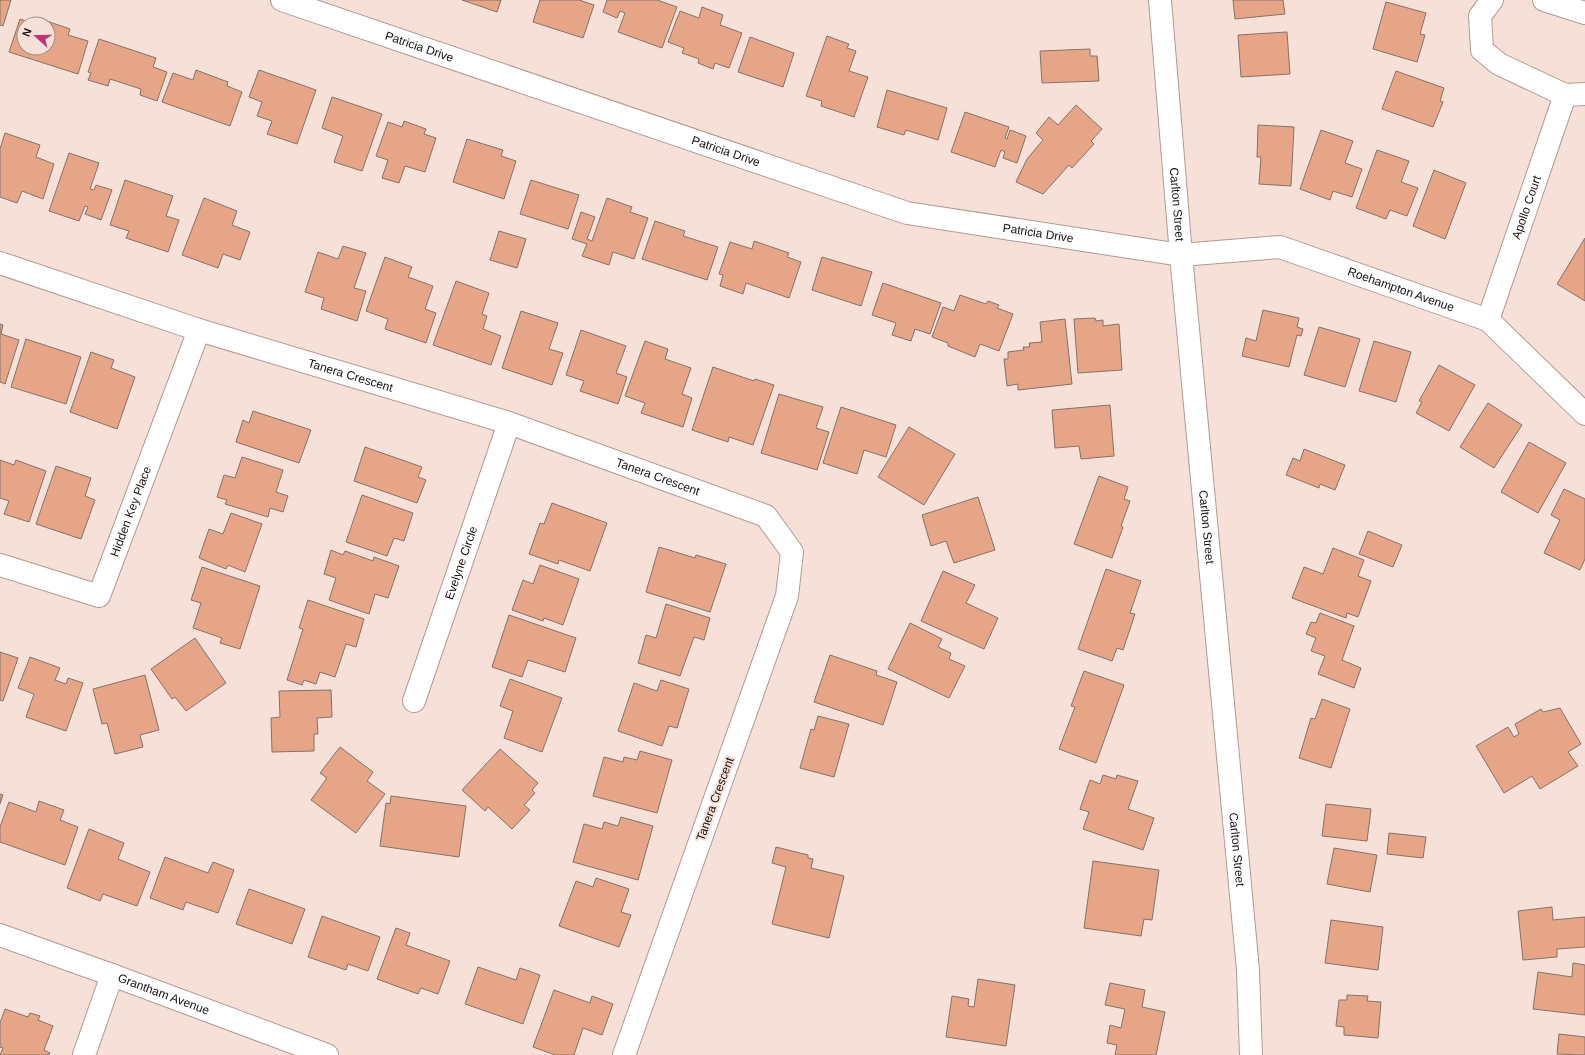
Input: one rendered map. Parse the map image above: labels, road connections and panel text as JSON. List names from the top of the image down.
{
  "streets": {
    "street": [
      "Patricia Drive",
      "Carlton Street",
      "Apollo Court",
      "Roehampton Avenue",
      "Tanera Crescent",
      "Hidden Key Place",
      "Evelyne Circle",
      "Grantham Avenue"
    ]
  },
  "crossings": [
    ["Patricia Drive", "Carlton Street"],
    ["Patricia Drive", "Roehampton Avenue"],
    ["Carlton Street", "Roehampton Avenue"],
    ["Apollo Court", "Roehampton Avenue"],
    ["Tanera Crescent", "Hidden Key Place"],
    ["Tanera Crescent", "Evelyne Circle"]
  ],
  "north": "left"
}
